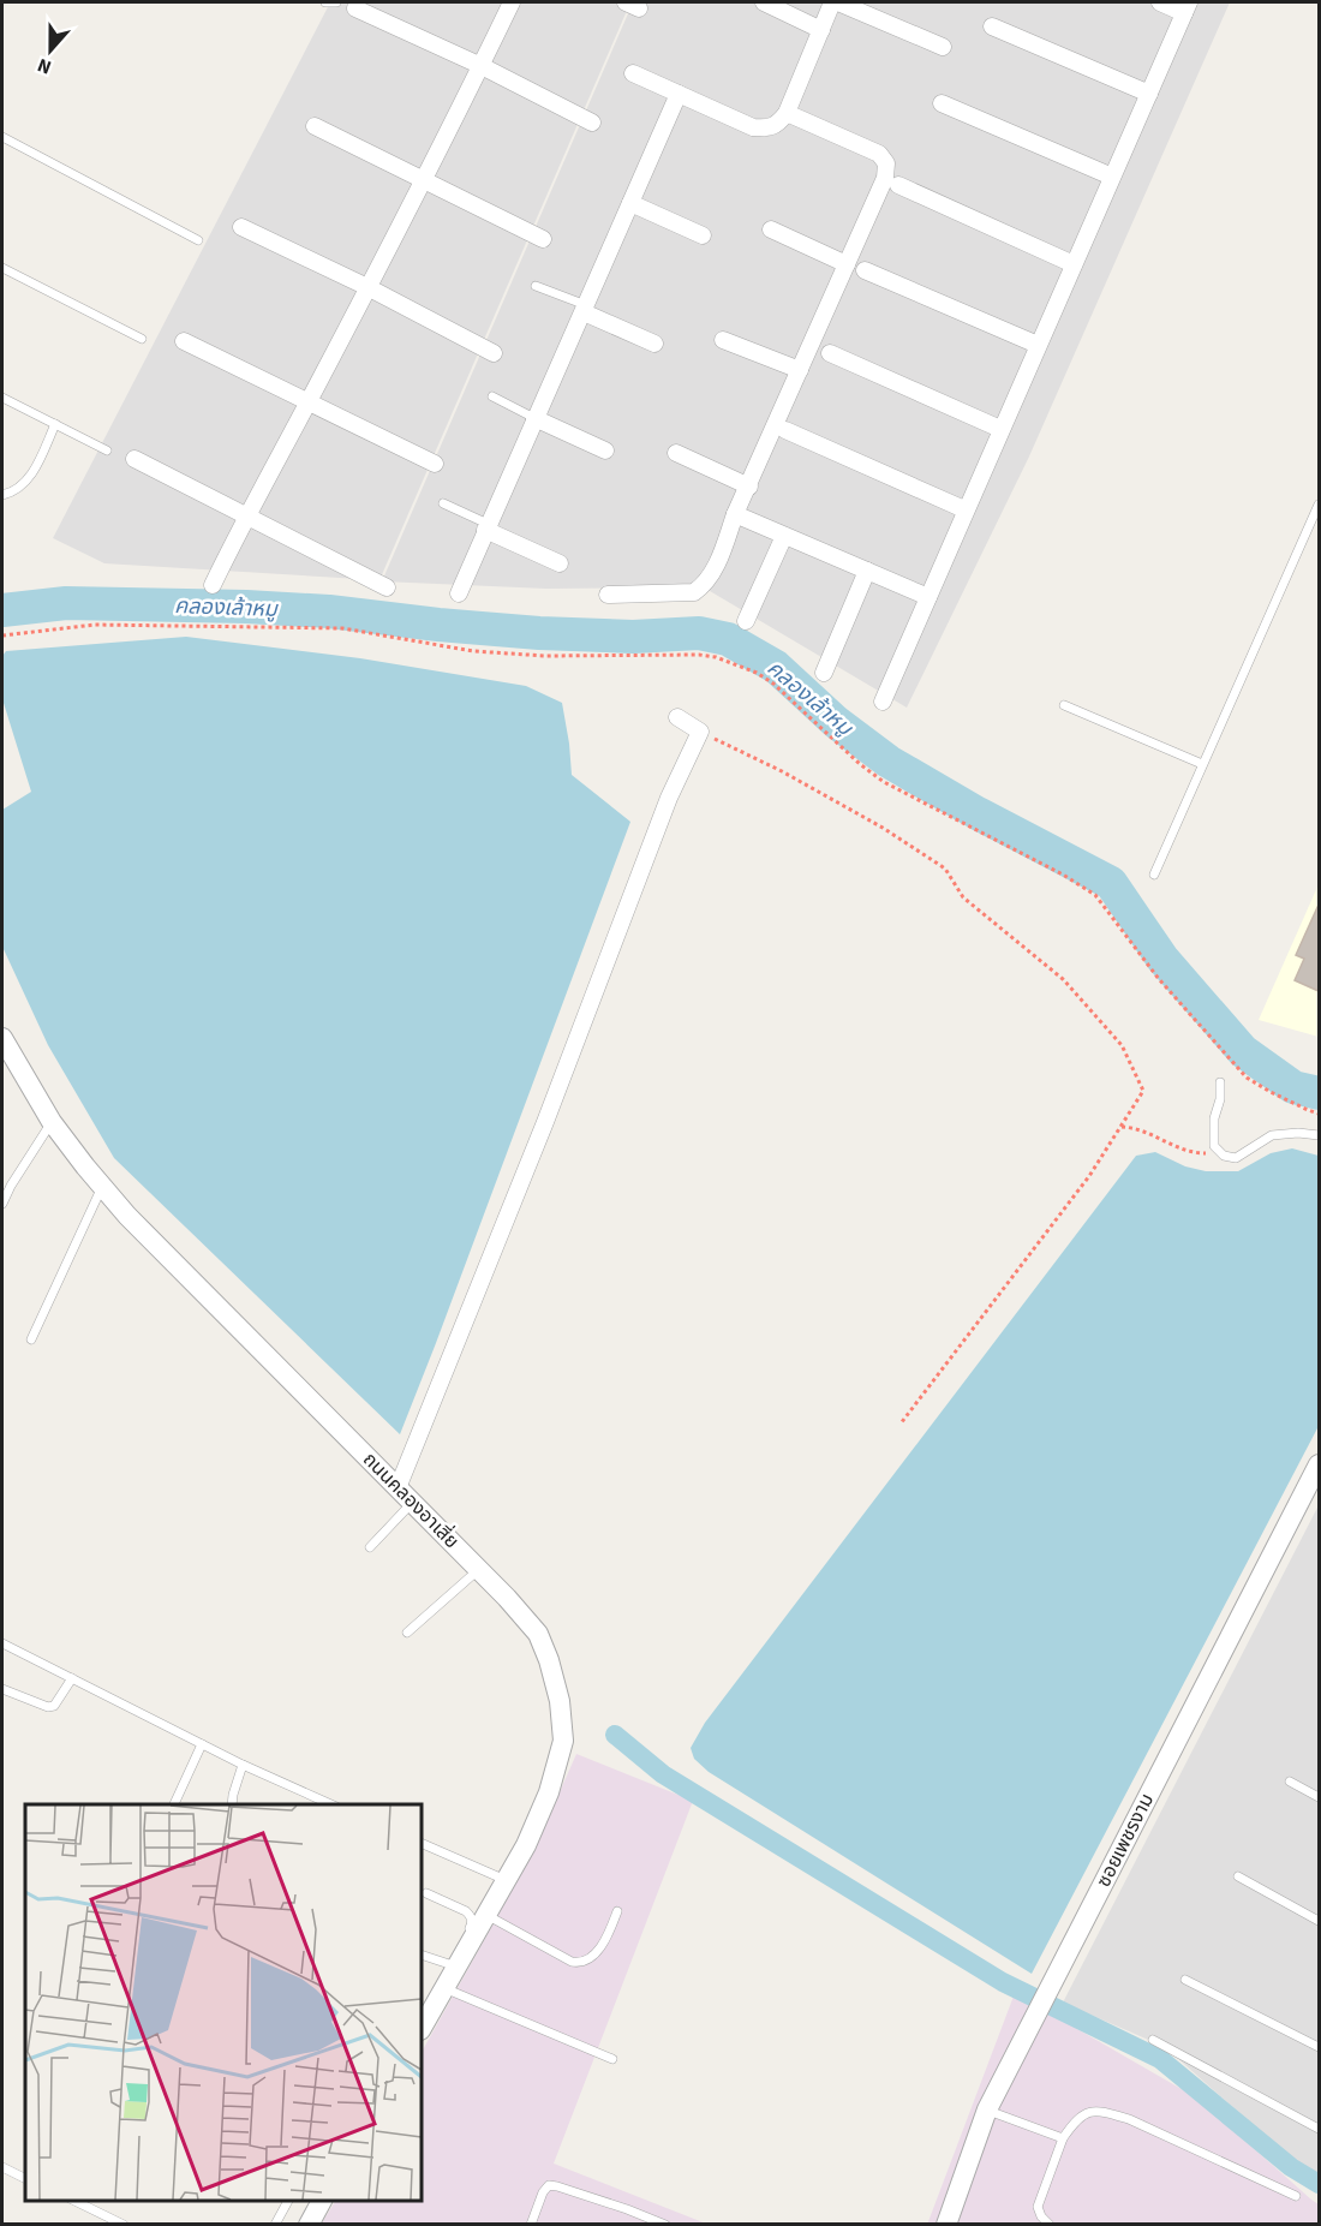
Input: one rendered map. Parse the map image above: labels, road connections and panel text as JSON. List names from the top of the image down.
{
  "streets": {
    "street": ["ถนนคลองอาเสี่ย", "ซอยเพชรงาม"]
  },
  "water": ["คลองเล้าหมู"],
  "north": "bottom"
}
